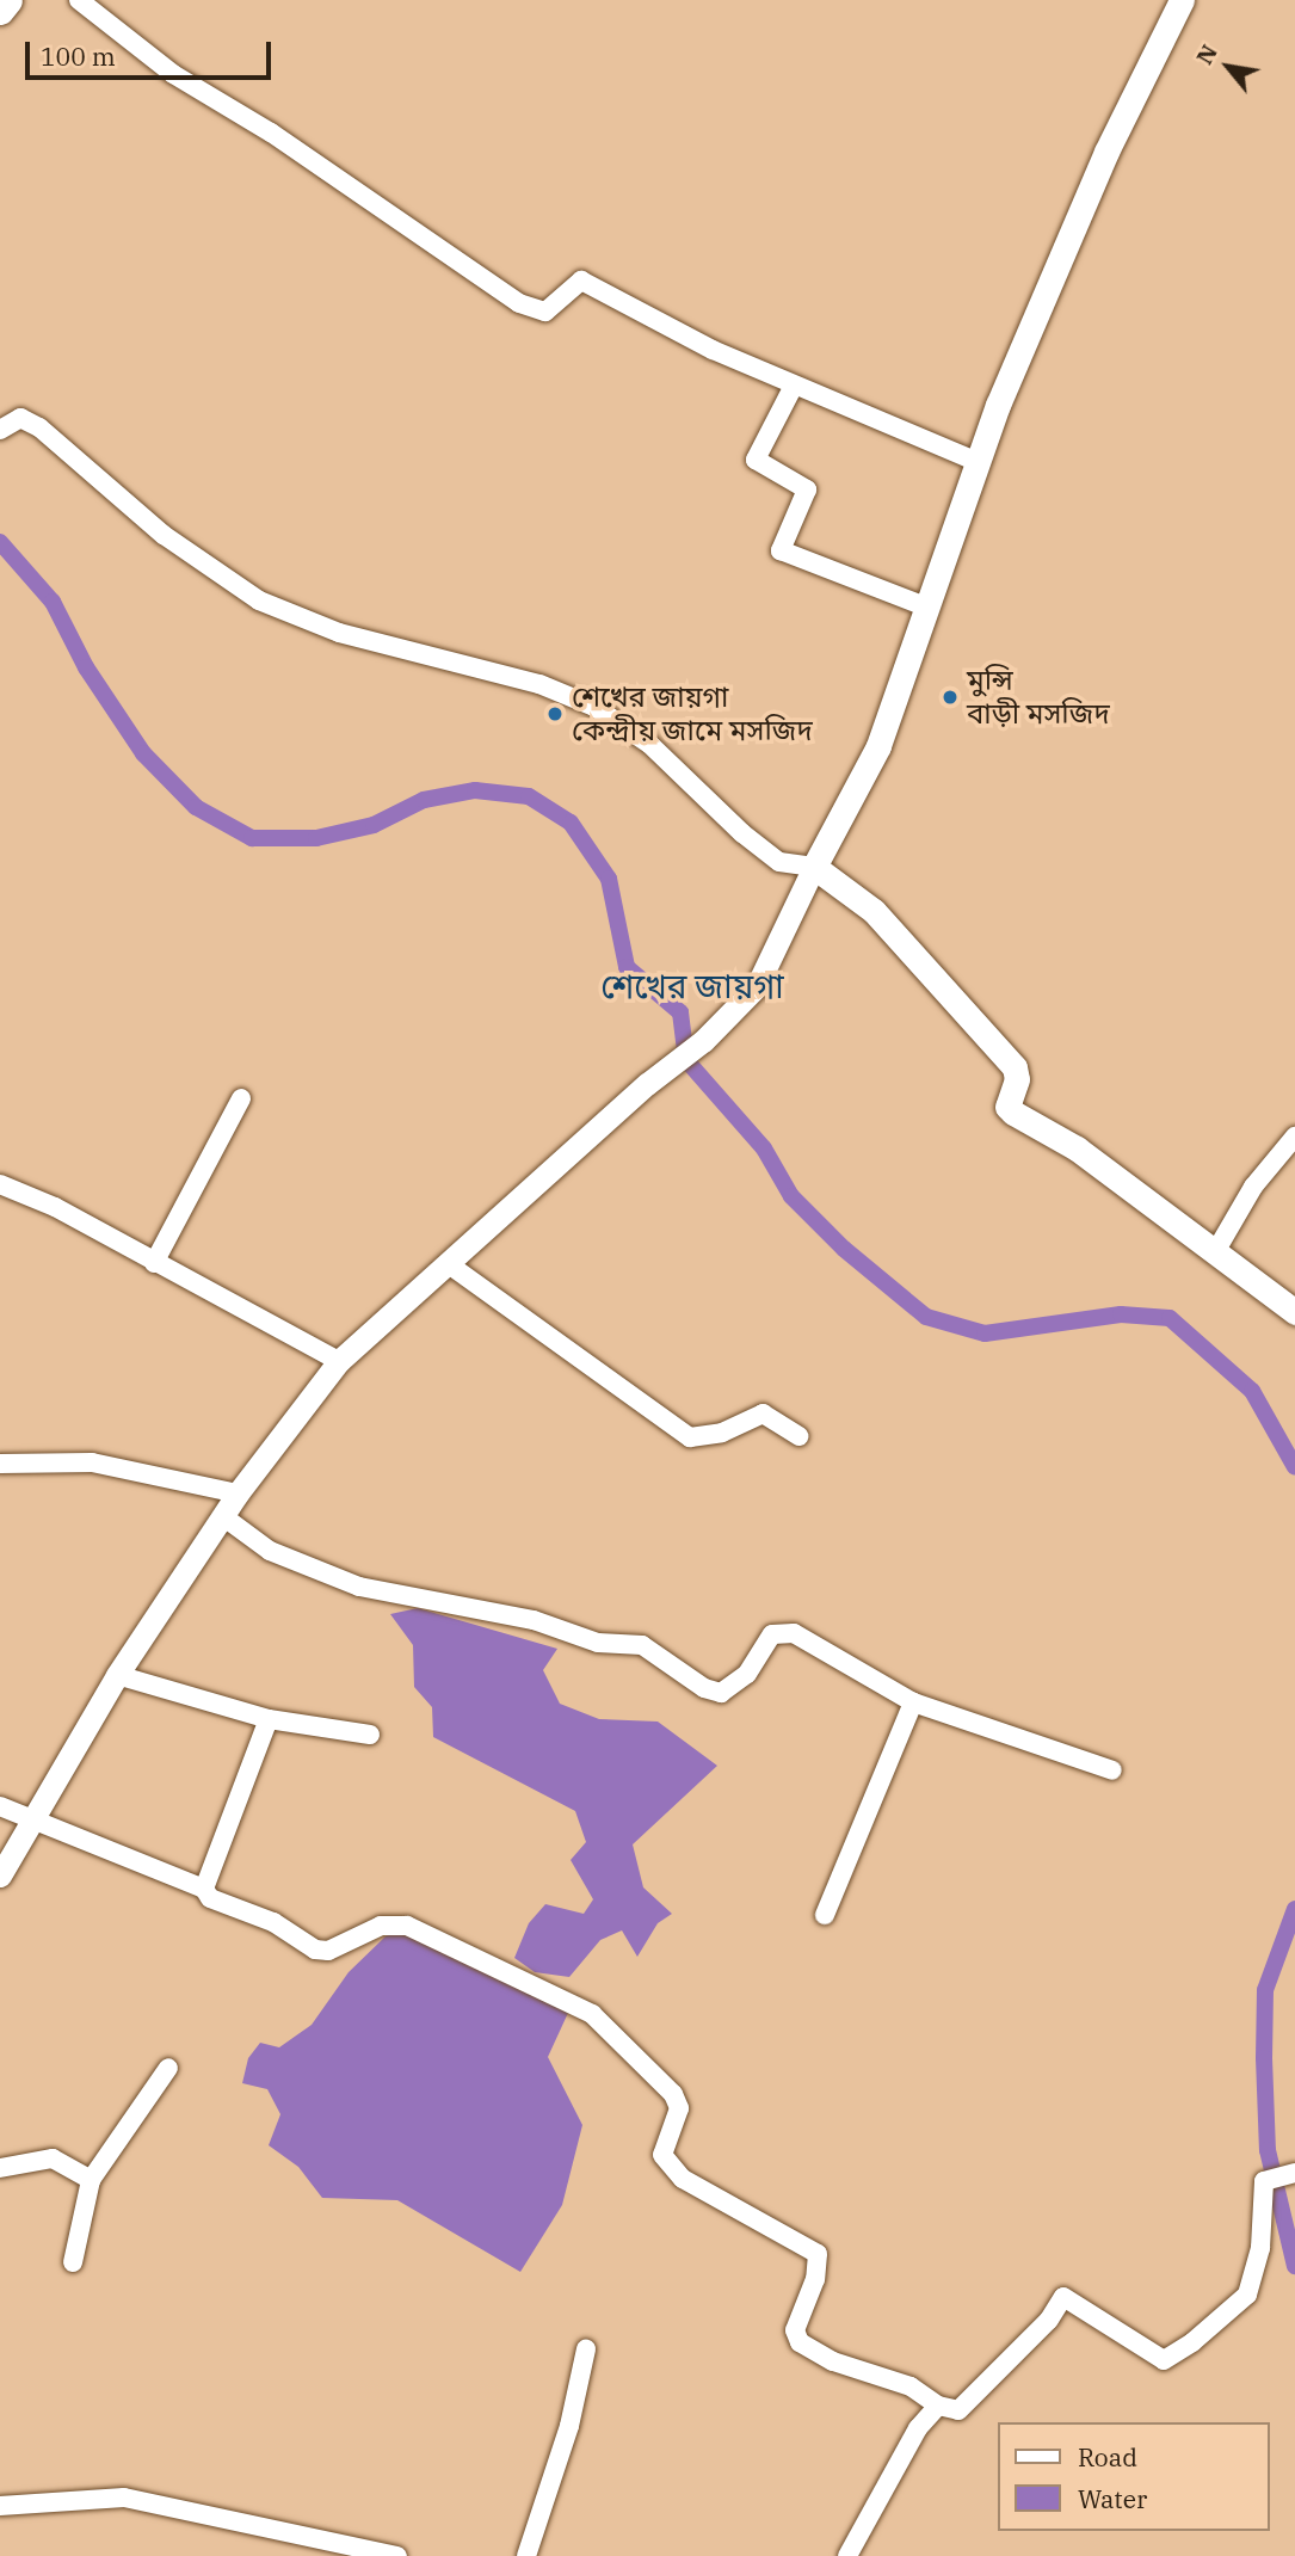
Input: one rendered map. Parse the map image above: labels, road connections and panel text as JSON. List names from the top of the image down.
{
  "districts": ["শেখের জায়গা"],
  "places": ["মুন্সি বাড়ী মসজিদ", "শেখের জায়গা কেন্দ্রীয় জামে মসজিদ"],
  "legend": ["Road", "Water"],
  "scale_bar": "100 m",
  "north": "top left"
}
